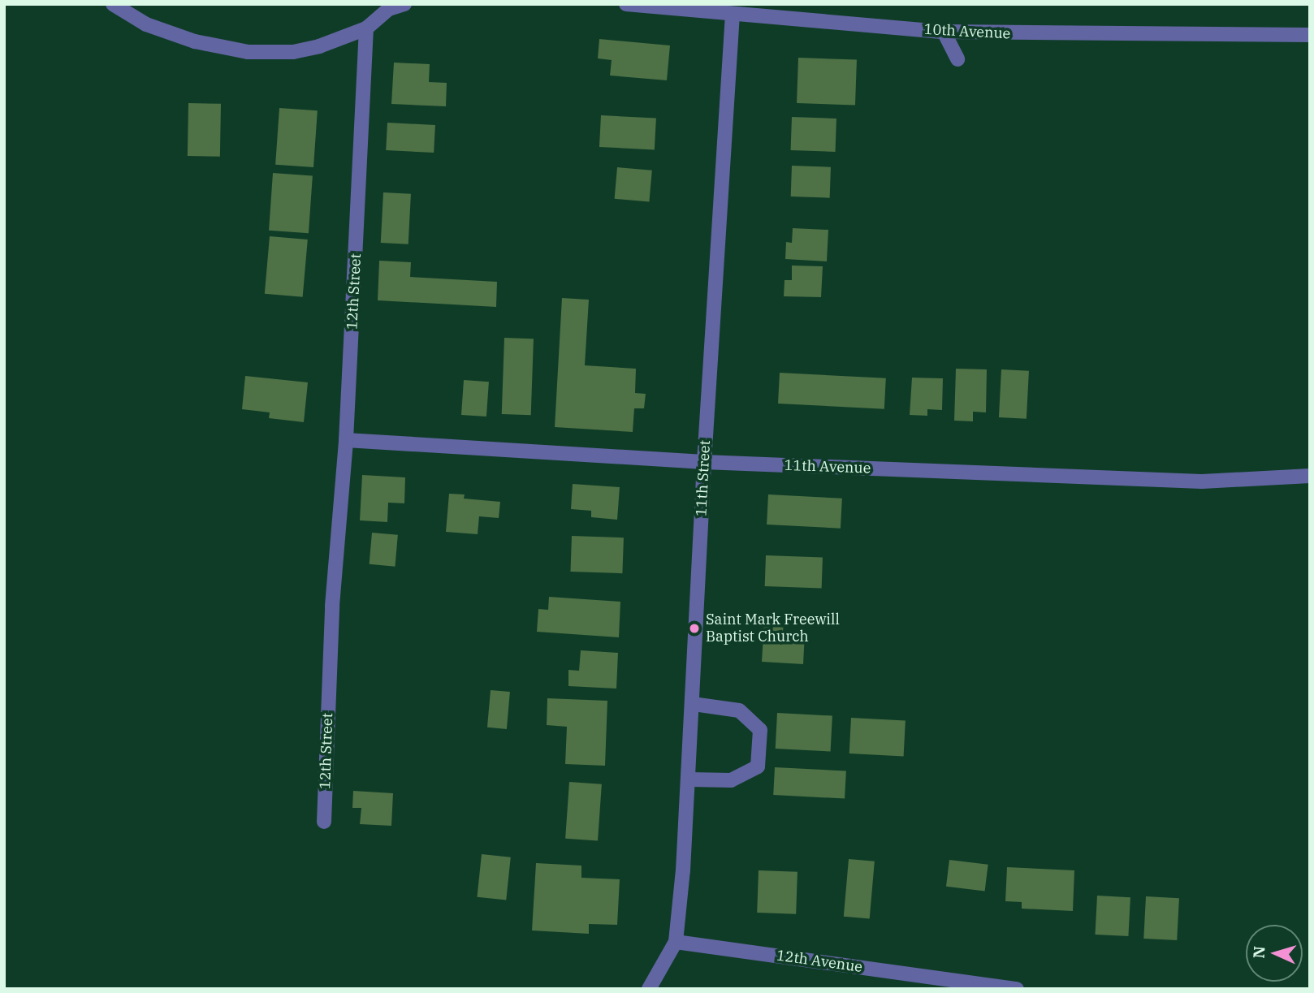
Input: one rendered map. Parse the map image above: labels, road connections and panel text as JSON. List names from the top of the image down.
{
  "streets": {
    "street": [
      "10th Avenue",
      "12th Street",
      "11th Avenue",
      "11th Street",
      "12th Avenue"
    ]
  },
  "crossings": [
    ["10th Avenue", "11th Street"],
    ["12th Street", "11th Avenue"],
    ["11th Avenue", "11th Street"],
    ["11th Street", "12th Avenue"]
  ],
  "places": ["Saint Mark Freewill Baptist Church"],
  "north": "left"
}
